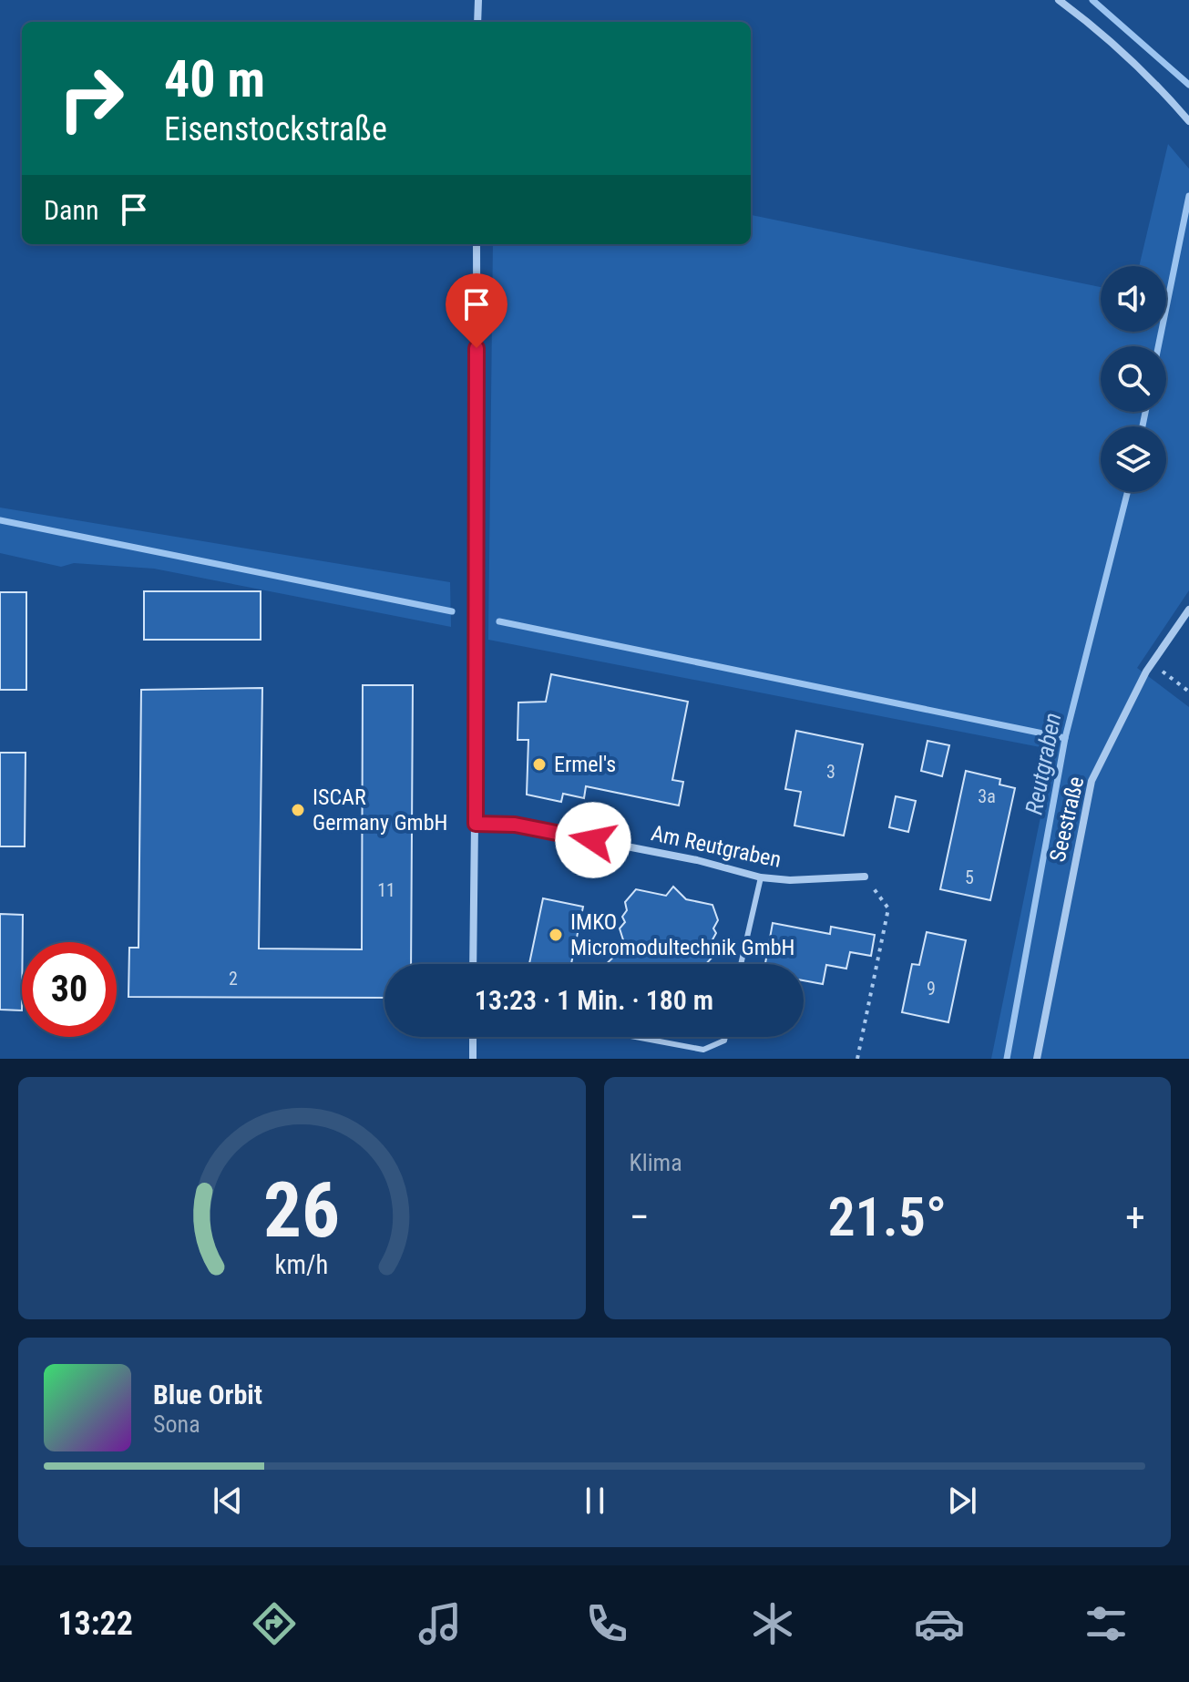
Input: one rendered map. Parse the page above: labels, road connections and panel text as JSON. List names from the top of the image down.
{
  "streets": {
    "street": ["Seestraße", "Am Reutgraben"]
  },
  "water": ["Reutgraben"],
  "places": ["Ermel's", "ISCAR Germany GmbH", "IMKO Micromodultechnik GmbH"],
  "house_numbers": [
    "3",
    "3a",
    "5",
    "11",
    "2",
    "9"
  ],
  "page": {
    "turn": ["40 m", "Eisenstockstraße"],
    "then": "Dann",
    "limit": "30",
    "trip": "13:23 · 1 Min. · 180 m",
    "tile": "Klima",
    "heat": ["−", "21.5°", "+"],
    "song": ["Blue Orbit", "Sona"],
    "tabs": "13:22",
    "gauge": ["26", "km/h"]
  }
}
